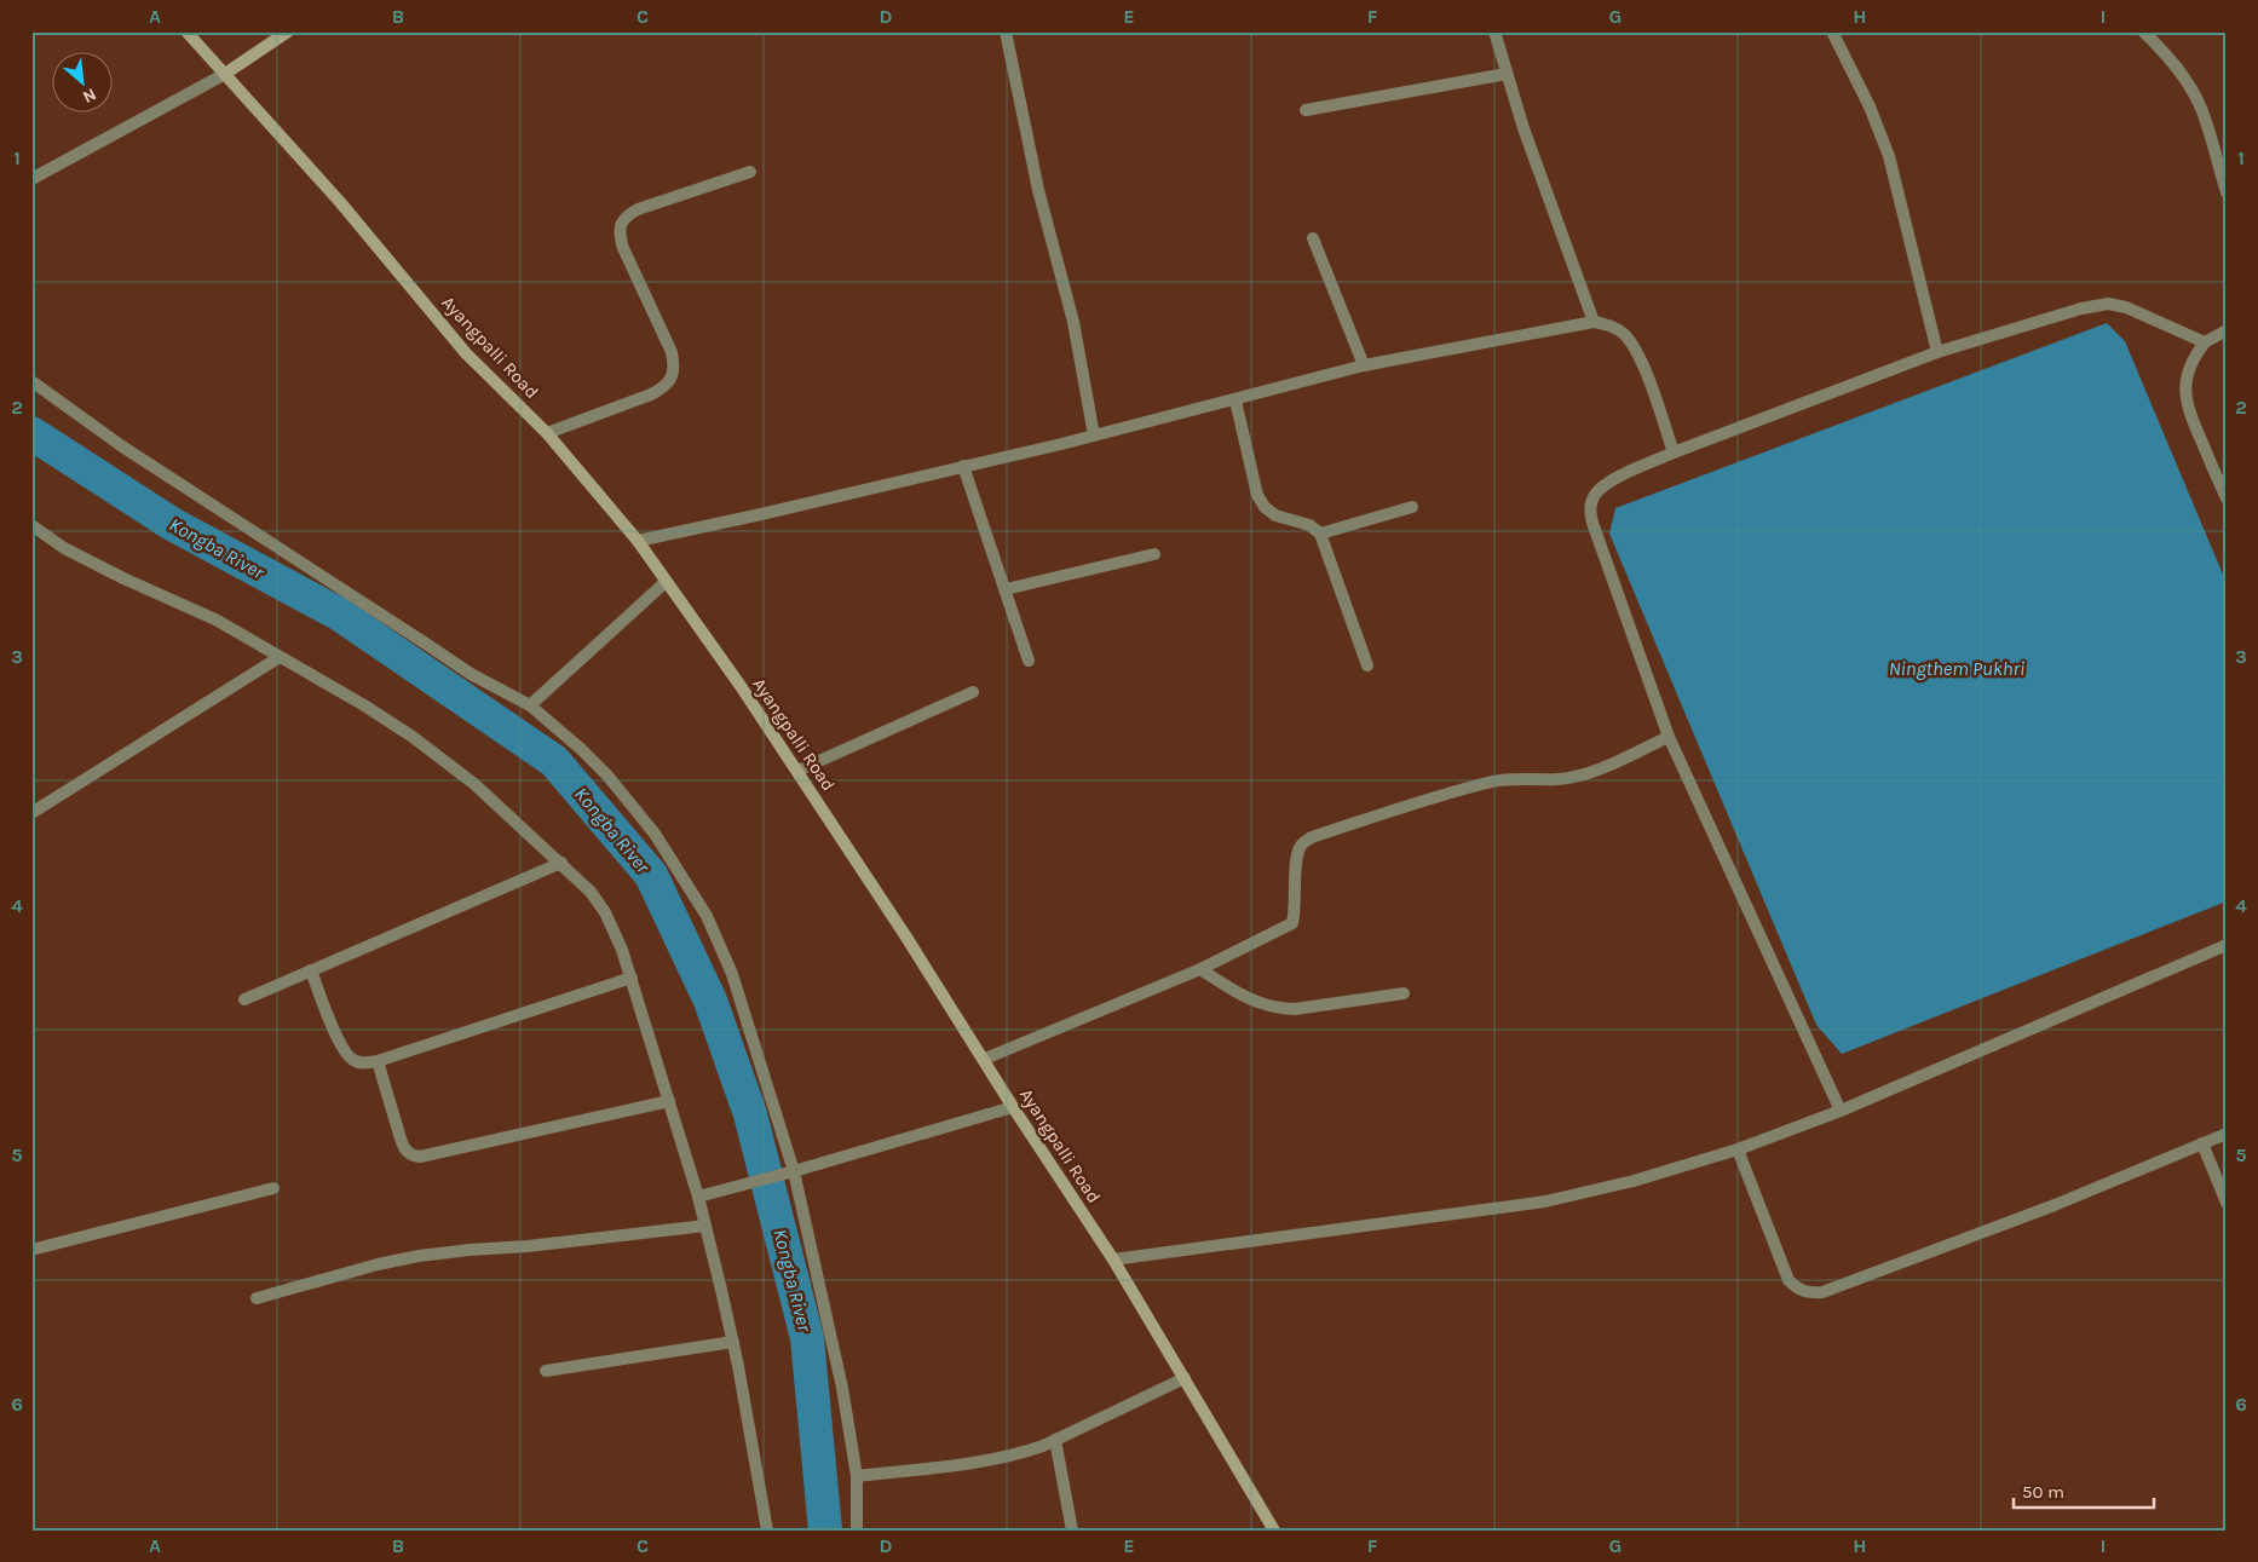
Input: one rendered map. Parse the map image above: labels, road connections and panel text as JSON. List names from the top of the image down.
{
  "streets": {
    "street": ["Ayangpalli Road"]
  },
  "water": ["Kongba River", "Ningthem Pukhri"],
  "scale_bar": "50 m",
  "north": "bottom right",
  "grid": {
    "columns": [
      "A",
      "B",
      "C",
      "D",
      "E",
      "F",
      "G",
      "H",
      "I"
    ],
    "rows": [
      "1",
      "2",
      "3",
      "4",
      "5",
      "6"
    ]
  }
}
